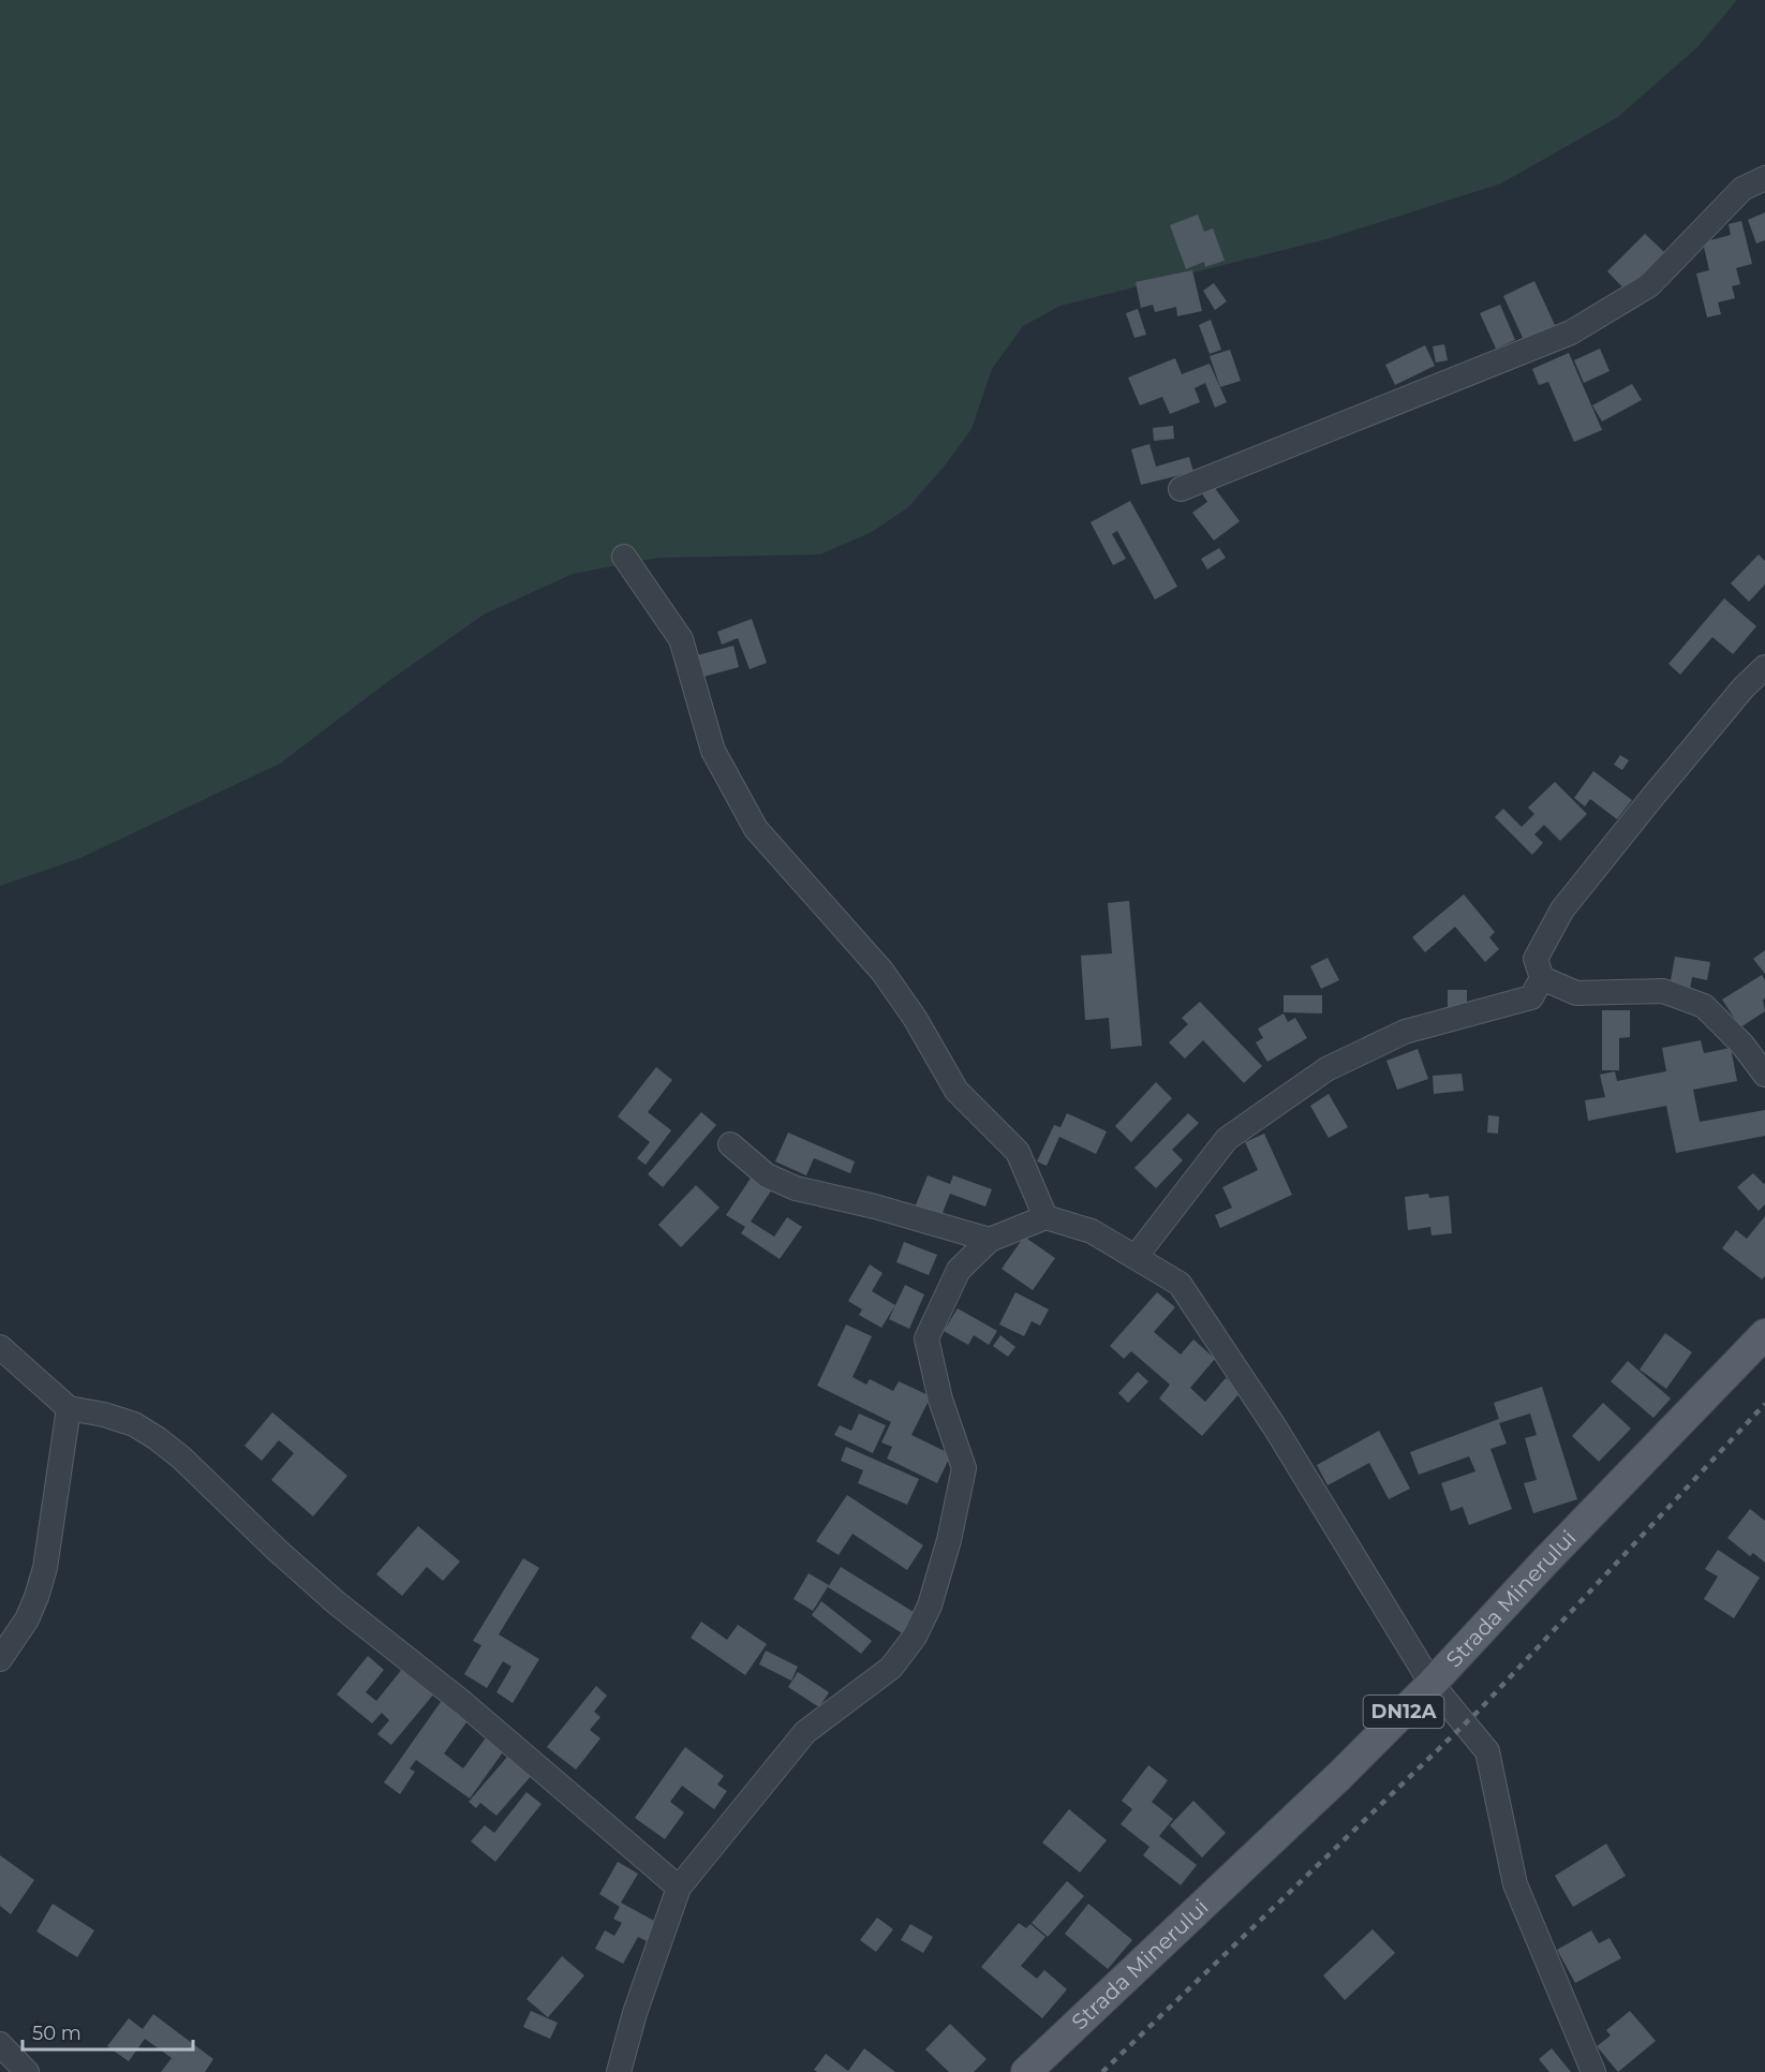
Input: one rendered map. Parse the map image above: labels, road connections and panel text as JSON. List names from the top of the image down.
{
  "streets": {
    "main road": ["Strada Minerului", "DN12A"]
  },
  "scale_bar": "50 m"
}
